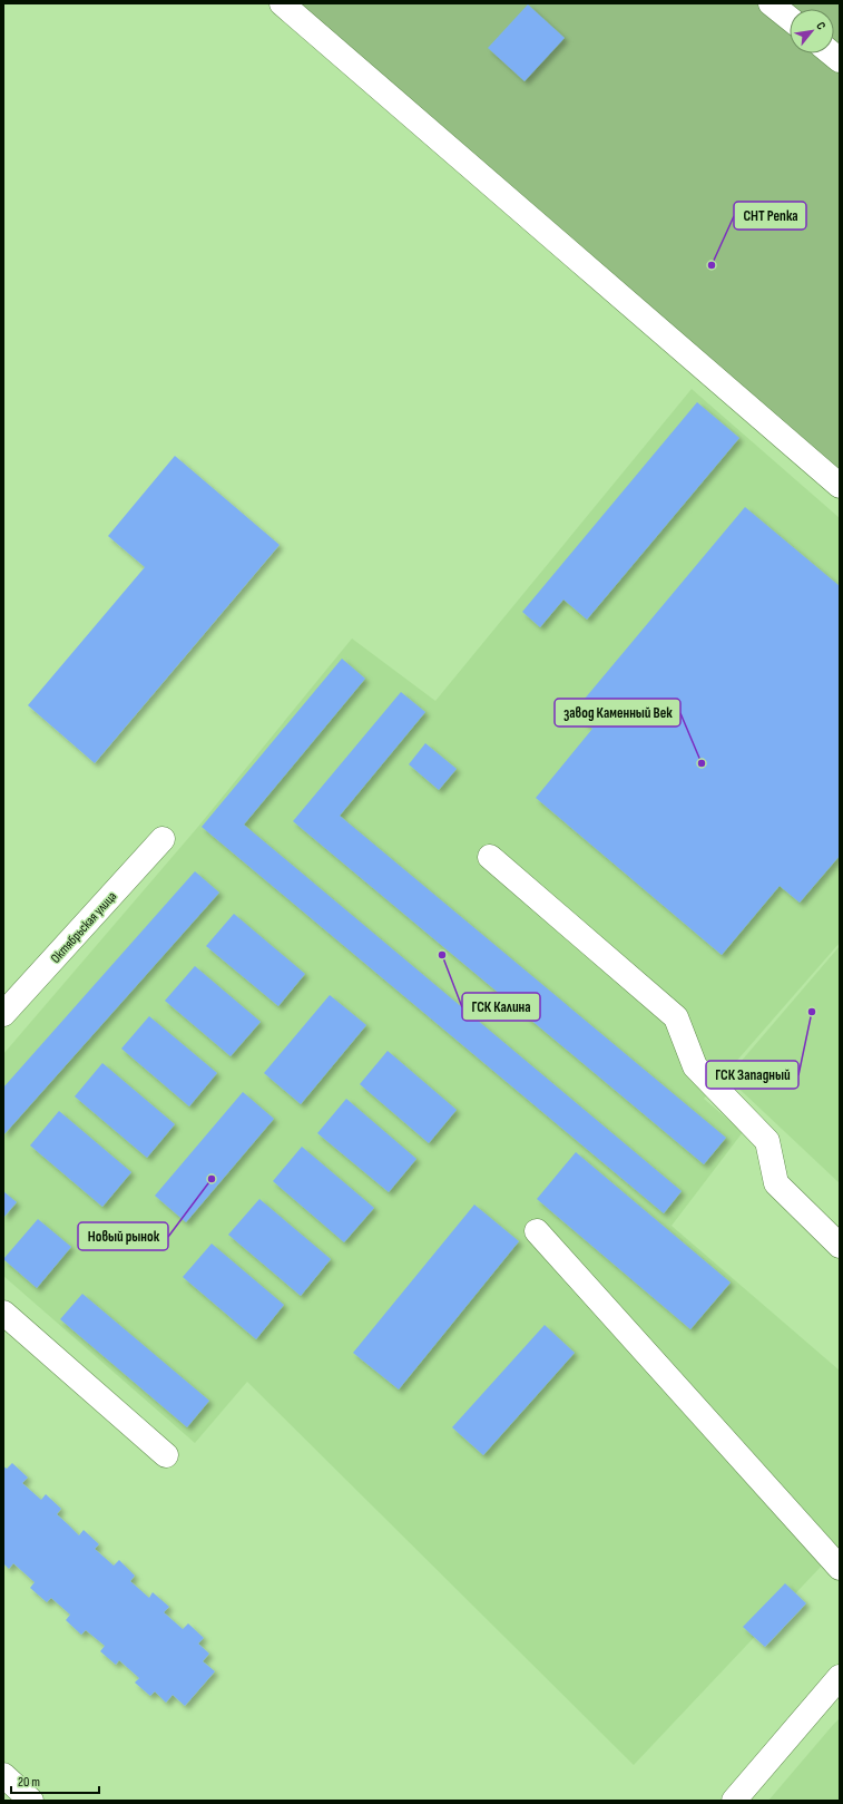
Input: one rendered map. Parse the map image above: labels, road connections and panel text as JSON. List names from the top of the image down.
{
  "streets": {
    "street": ["Октябрьская улица"]
  },
  "places": [
    "СНТ Репка",
    "завод Каменный Век",
    "ГСК Калина",
    "ГСК Западный",
    "Новый рынок"
  ],
  "scale_bar": "20 m",
  "north": "top right"
}
